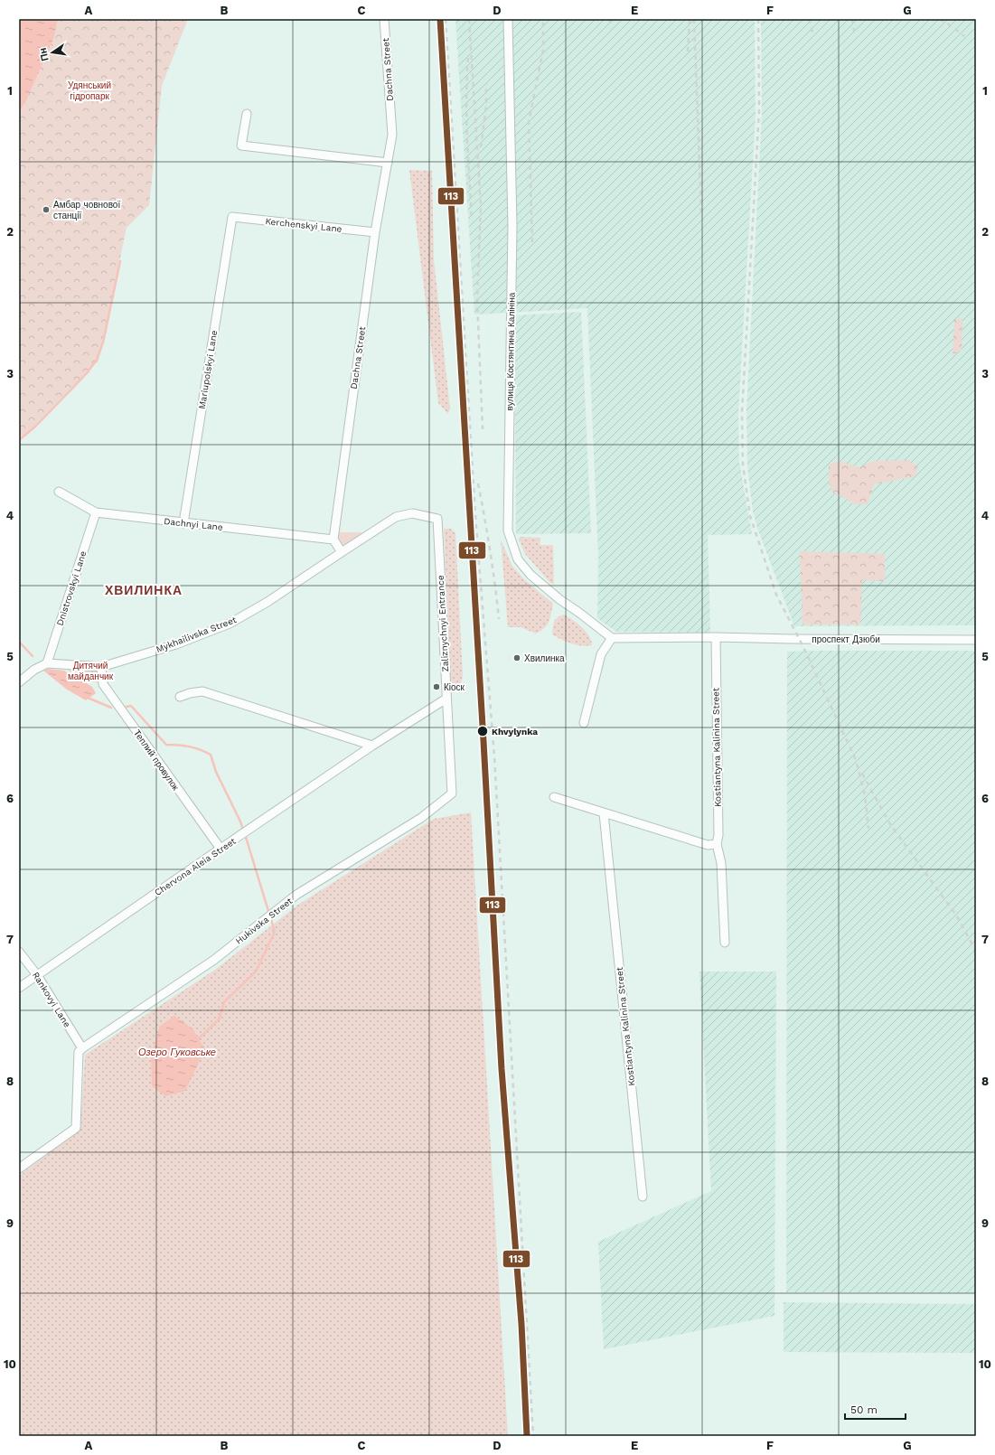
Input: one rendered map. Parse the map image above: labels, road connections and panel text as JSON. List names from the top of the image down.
{
  "streets": {
    "street": [
      "Dachna Street",
      "Kerchenskyi Lane",
      "вулиця Костянтина Калініна",
      "Mariupolskyi Lane",
      "Dachnyi Lane",
      "Dnistrovskyi Lane",
      "Zaliznychnyi Entrance",
      "Mykhailivska Street",
      "проспект Дзюби",
      "Kostiantyna Kalinina Street",
      "Теплий провулок",
      "Chervona Aleia Street",
      "Hukivska Street",
      "Rankovyi Lane"
    ]
  },
  "crossings": [
    ["Dachna Street", "Kerchenskyi Lane"],
    ["Dachna Street", "Dachnyi Lane"],
    ["Kerchenskyi Lane", "Mariupolskyi Lane"],
    ["Mariupolskyi Lane", "Dachnyi Lane"],
    ["Dachnyi Lane", "Dnistrovskyi Lane"],
    ["Dnistrovskyi Lane", "Mykhailivska Street"],
    ["Zaliznychnyi Entrance", "Mykhailivska Street"],
    ["Zaliznychnyi Entrance", "Chervona Aleia Street"],
    ["Zaliznychnyi Entrance", "Hukivska Street"],
    ["Mykhailivska Street", "Теплий провулок"],
    ["проспект Дзюби", "Kostiantyna Kalinina Street"],
    ["Теплий провулок", "Chervona Aleia Street"],
    ["Chervona Aleia Street", "Rankovyi Lane"],
    ["Hukivska Street", "Rankovyi Lane"]
  ],
  "districts": ["ХВИЛИНКА"],
  "water": ["Озеро Гуковське"],
  "parks": ["Удянський гідропарк", "Дитячий майданчик"],
  "places": [
    "Амбар човнової станції",
    "Хвилинка",
    "Кіоск",
    "Khvylynka"
  ],
  "lines": ["transit line 113"],
  "scale_bar": "50 m",
  "north": "left",
  "grid": {
    "columns": [
      "A",
      "B",
      "C",
      "D",
      "E",
      "F",
      "G"
    ],
    "rows": [
      "1",
      "2",
      "3",
      "4",
      "5",
      "6",
      "7",
      "8",
      "9",
      "10"
    ]
  }
}
